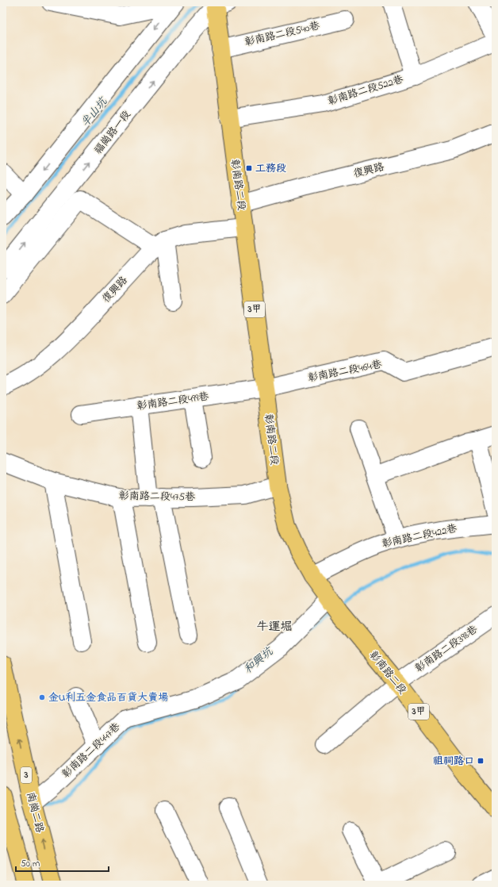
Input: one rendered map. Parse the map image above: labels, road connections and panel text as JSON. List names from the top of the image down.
{
  "streets": {
    "main road": [
      "彰南路二段",
      "3甲",
      "3",
      "南崗二路"
    ],
    "street": [
      "彰南路二段540巷",
      "彰南路二段522巷",
      "福崗路一段",
      "復興路",
      "彰南路二段464巷",
      "彰南路二段499巷",
      "彰南路二段475巷",
      "彰南路二段422巷",
      "彰南路二段398巷",
      "彰南路二段447巷"
    ]
  },
  "crossings": [
    ["彰南路二段540巷", "彰南路二段"],
    ["彰南路二段522巷", "彰南路二段"],
    ["福崗路一段", "彰南路二段"],
    ["復興路", "彰南路二段"],
    ["彰南路二段", "彰南路二段464巷"],
    ["彰南路二段", "彰南路二段499巷"],
    ["彰南路二段", "彰南路二段475巷"],
    ["彰南路二段", "彰南路二段422巷"],
    ["彰南路二段", "彰南路二段398巷"],
    ["彰南路二段", "彰南路二段447巷"],
    ["彰南路二段464巷", "彰南路二段499巷"],
    ["彰南路二段447巷", "南崗二路"]
  ],
  "districts": ["牛運堀"],
  "water": ["半山坑", "和興坑"],
  "places": {
    "transit": ["工務段", "祖祠路口"],
    "other": ["金U利五金食品百貨大賣場"]
  },
  "scale_bar": "50 m"
}
